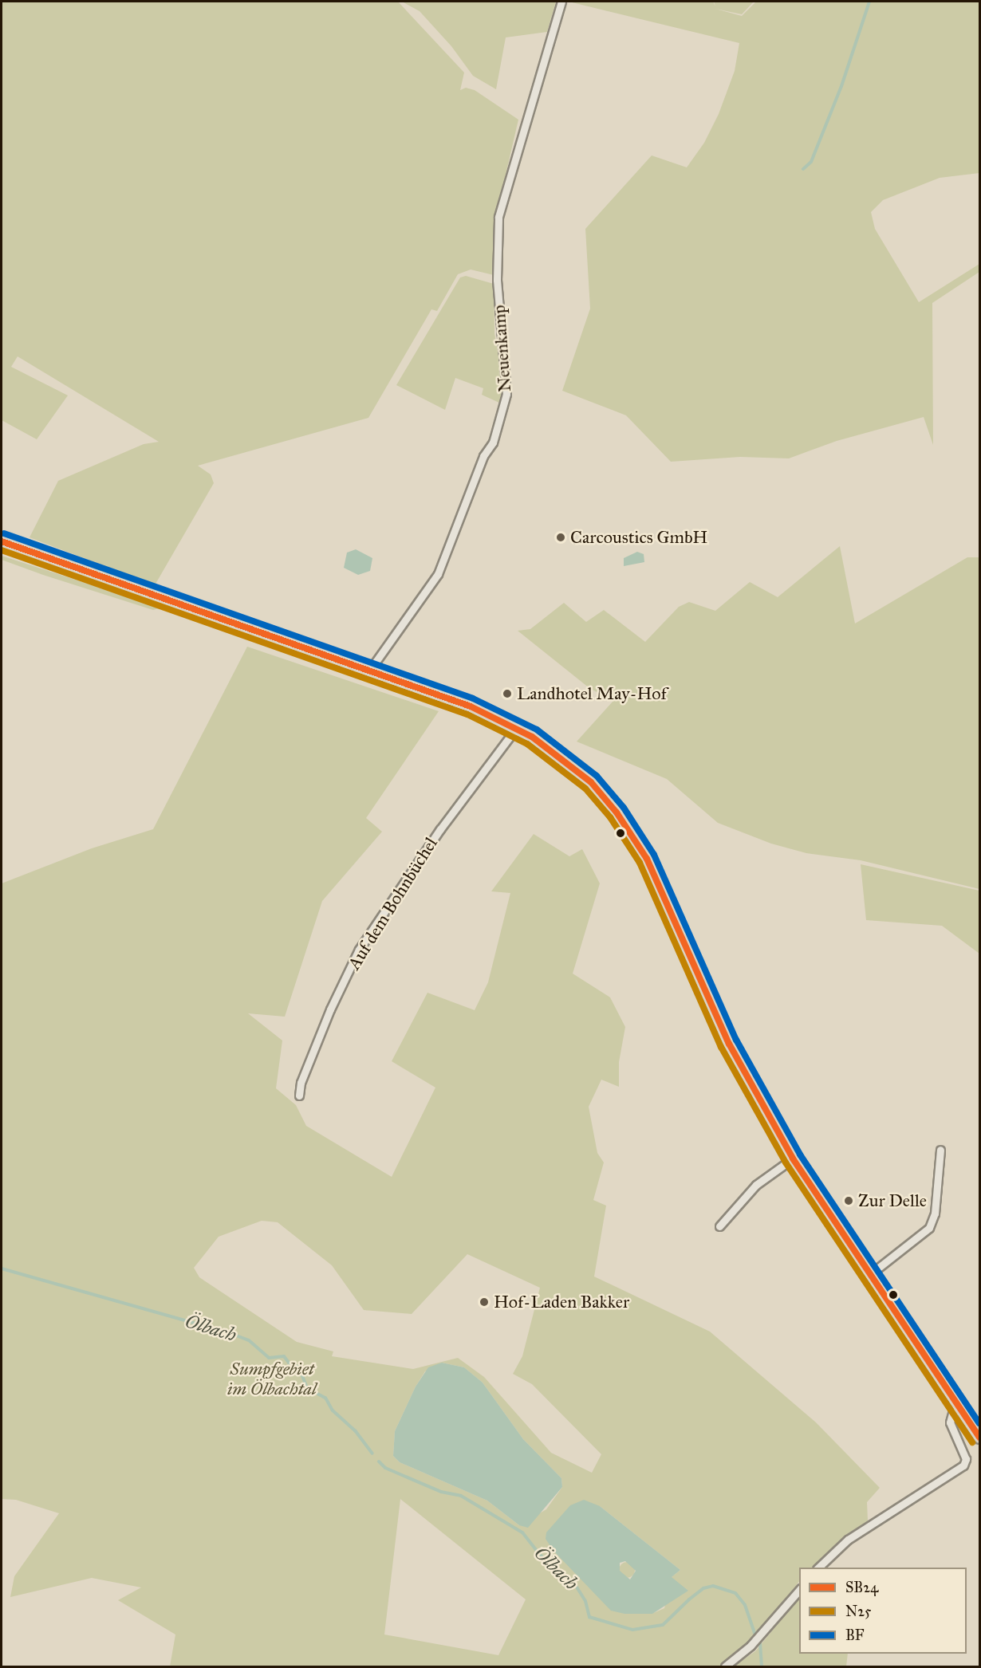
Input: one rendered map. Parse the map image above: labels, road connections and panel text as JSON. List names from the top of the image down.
{
  "streets": {
    "street": ["Neuenkamp", "Auf dem Bohnbüchel"]
  },
  "water": ["Ölbach"],
  "parks": ["Sumpfgebiet im Ölbachtal"],
  "places": [
    "Carcoustics GmbH",
    "Landhotel May-Hof",
    "Zur Delle",
    "Hof-Laden Bakker"
  ],
  "lines": ["transit line BF", "transit line SB24", "transit line N25"],
  "legend": ["SB24", "N25", "BF"]
}
